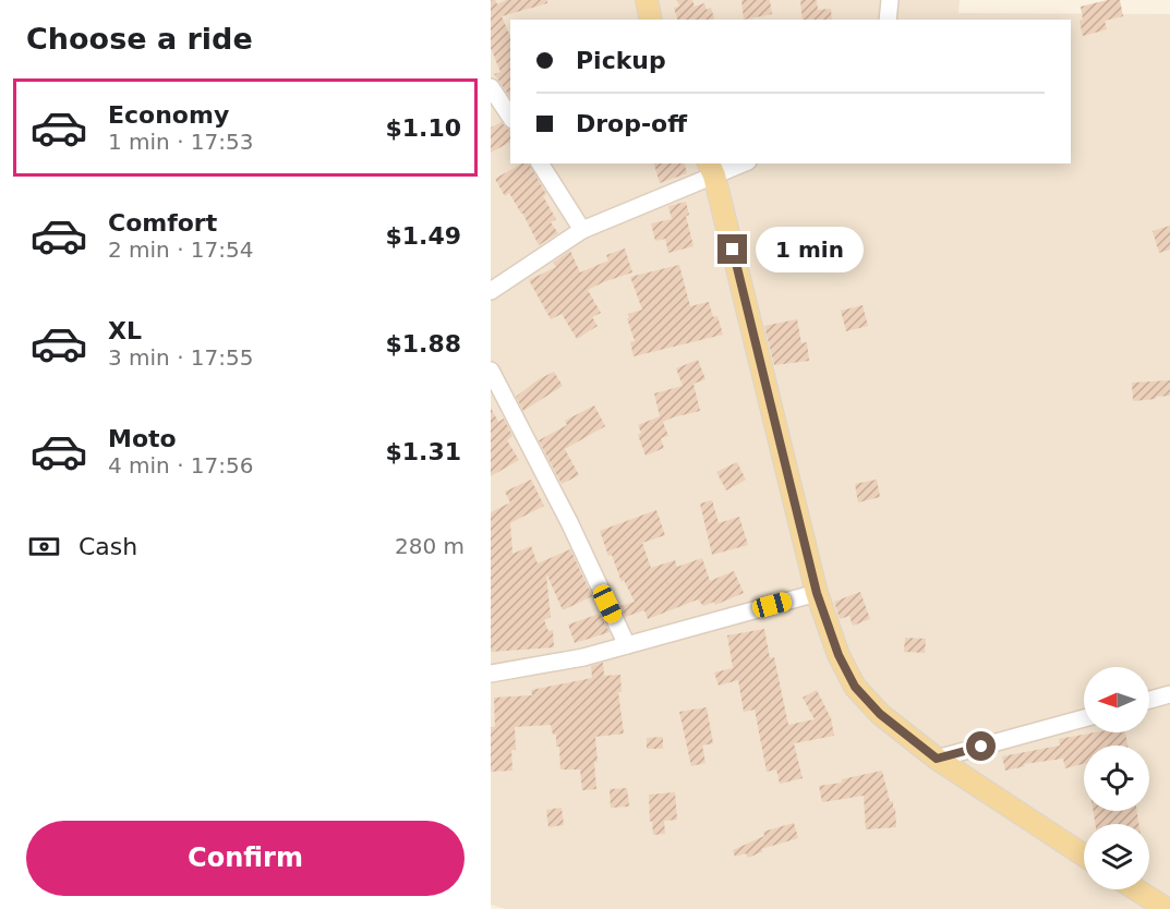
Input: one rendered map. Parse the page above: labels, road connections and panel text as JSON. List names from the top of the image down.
{
  "north": "left",
  "page": {
    "heading": "Choose a ride",
    "banner": ["Pickup", "Drop-off"],
    "list": [
      {
        "name": "Economy",
        "note": "1 min · 17:53",
        "value": "$1.10"
      },
      {
        "name": "Comfort",
        "note": "2 min · 17:54",
        "value": "$1.49"
      },
      {
        "name": "XL",
        "note": "3 min · 17:55",
        "value": "$1.88"
      },
      {
        "name": "Moto",
        "note": "4 min · 17:56",
        "value": "$1.31"
      }
    ],
    "bubble": "1 min",
    "pay": ["Cash", "280 m"],
    "buttons": "Confirm"
  }
}
